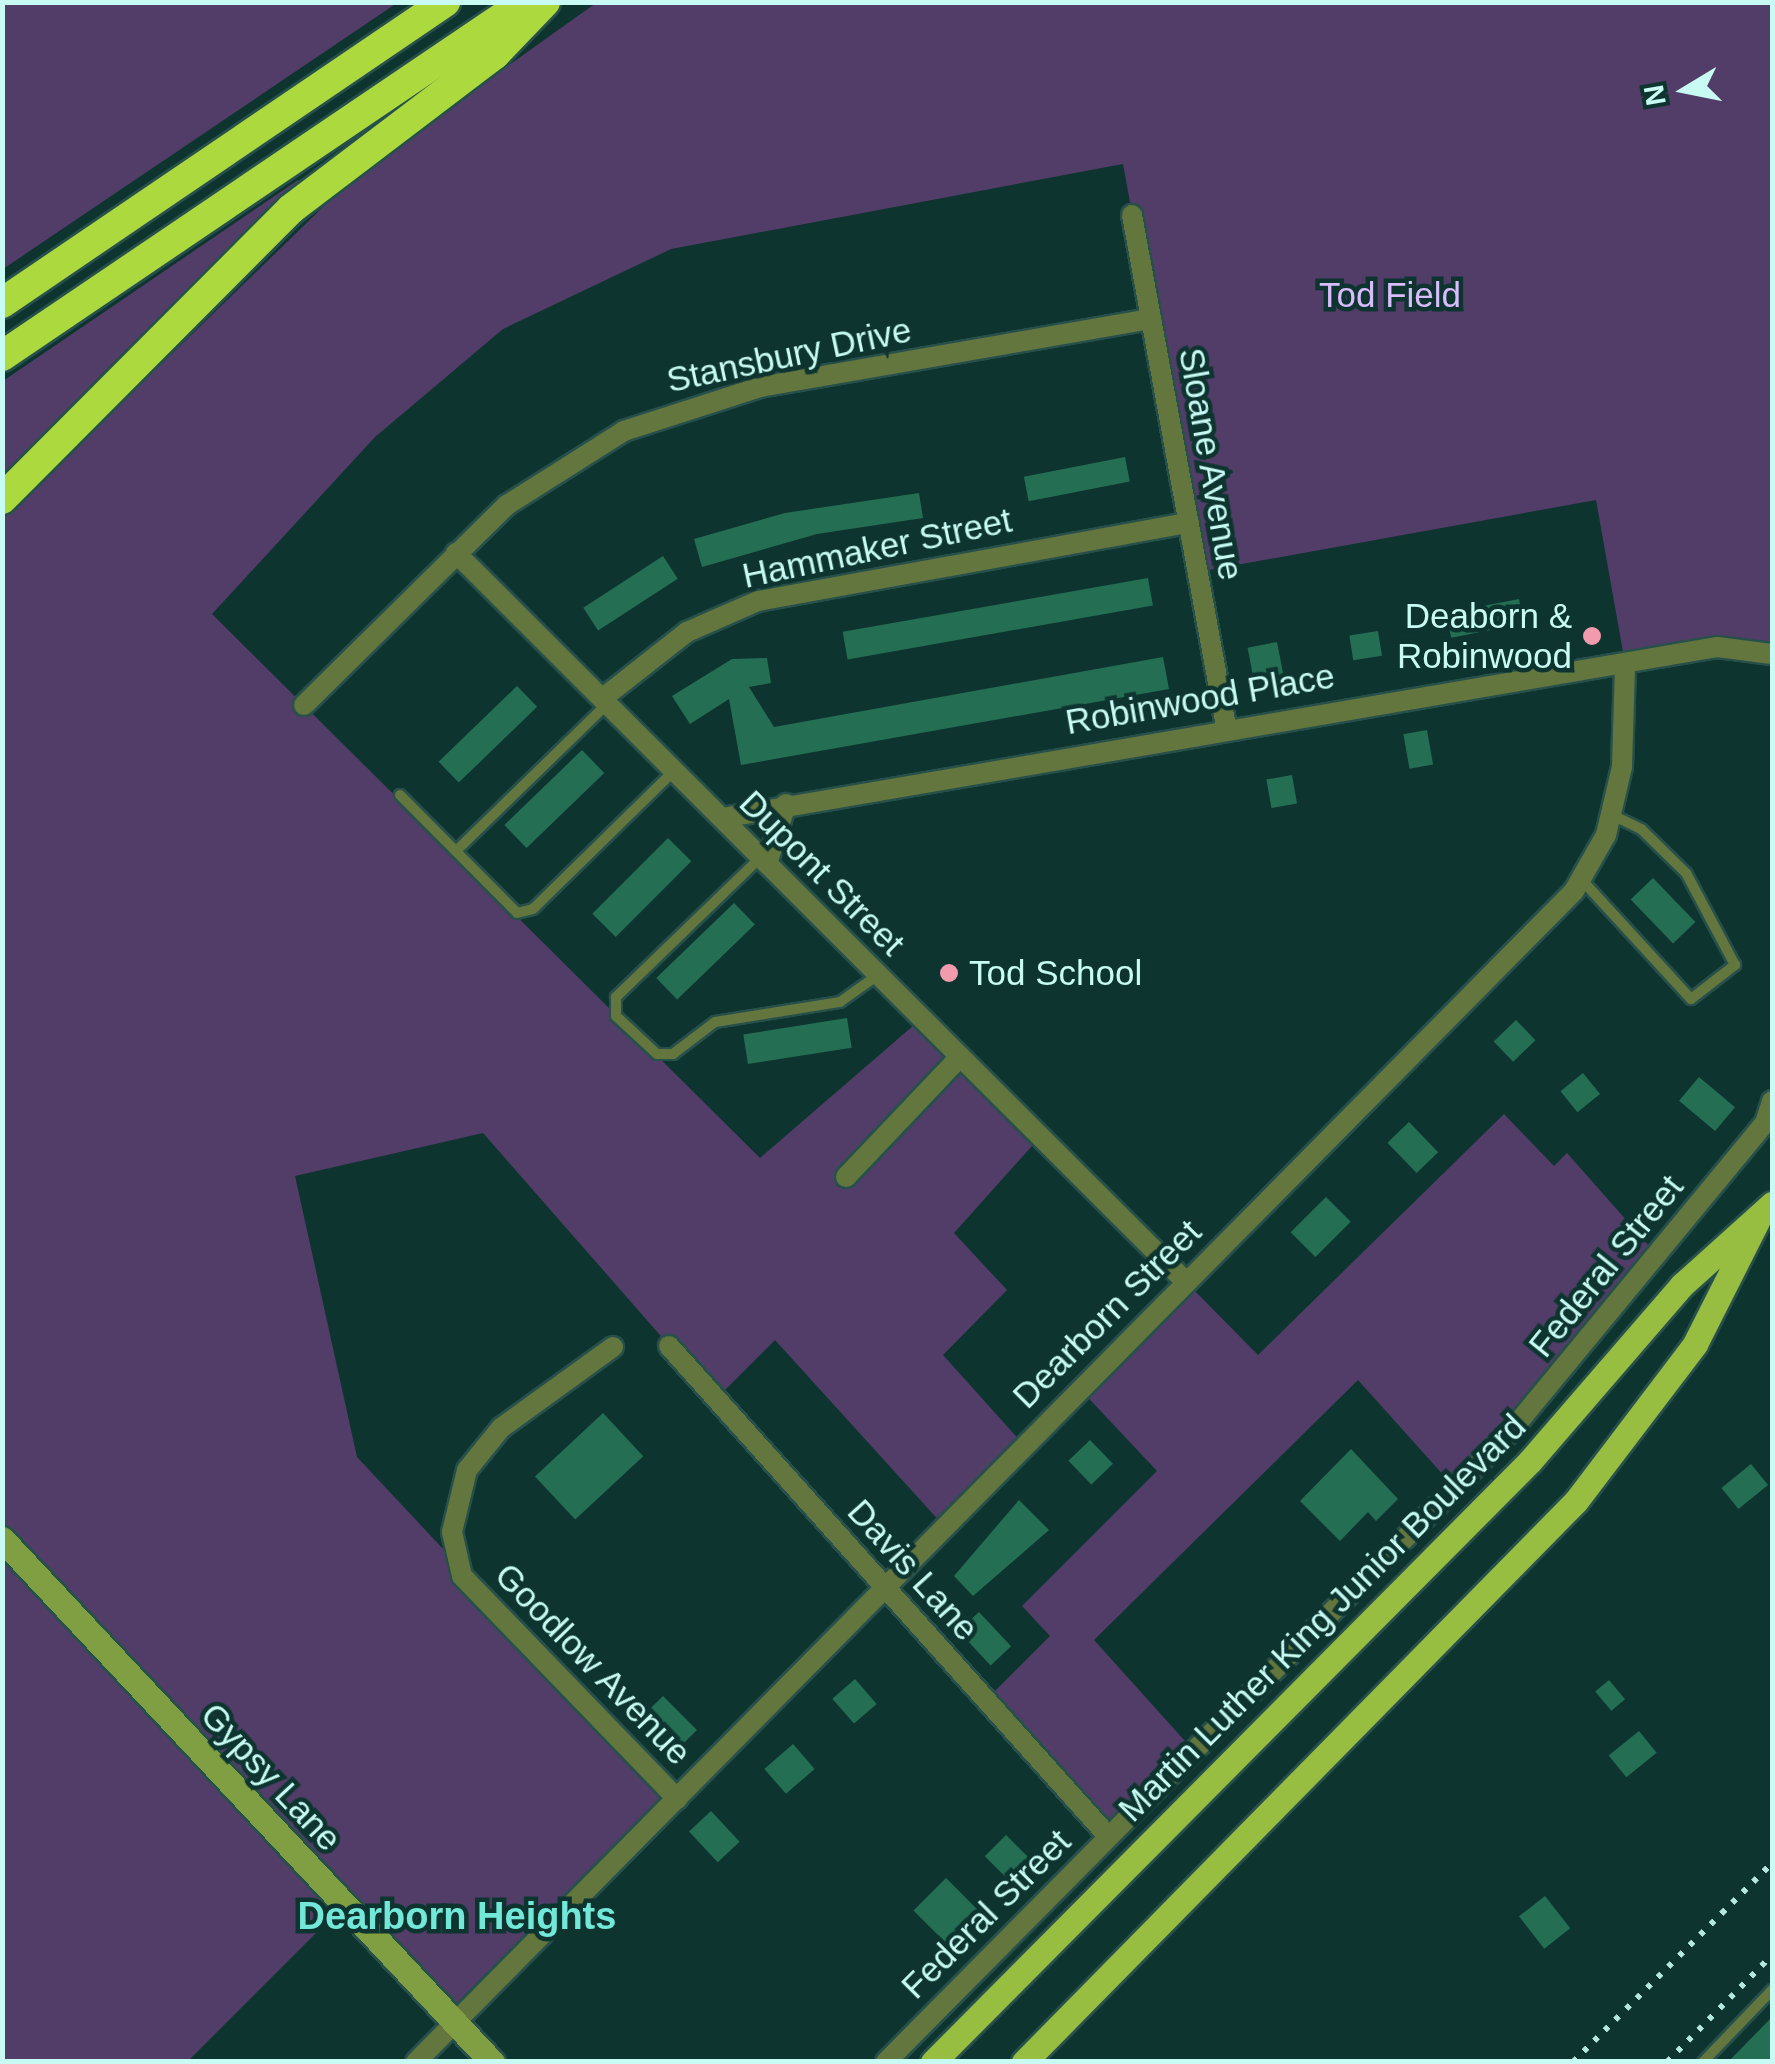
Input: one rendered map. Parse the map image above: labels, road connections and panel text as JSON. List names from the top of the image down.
{
  "streets": {
    "main road": ["Martin Luther King Junior Boulevard", "Gypsy Lane"],
    "street": [
      "Stansbury Drive",
      "Sloane Avenue",
      "Hammaker Street",
      "Robinwood Place",
      "Dupont Street",
      "Federal Street",
      "Dearborn Street",
      "Davis Lane",
      "Goodlow Avenue"
    ]
  },
  "crossings": [
    ["Stansbury Drive", "Sloane Avenue"],
    ["Stansbury Drive", "Dupont Street"],
    ["Sloane Avenue", "Hammaker Street"],
    ["Sloane Avenue", "Robinwood Place"],
    ["Hammaker Street", "Dupont Street"],
    ["Robinwood Place", "Dupont Street"],
    ["Robinwood Place", "Dearborn Street"],
    ["Dupont Street", "Dearborn Street"],
    ["Federal Street", "Davis Lane"],
    ["Dearborn Street", "Davis Lane"],
    ["Dearborn Street", "Goodlow Avenue"],
    ["Dearborn Street", "Gypsy Lane"]
  ],
  "districts": ["Dearborn Heights"],
  "parks": ["Tod Field"],
  "places": ["Deaborn & Robinwood", "Tod School"],
  "north": "left"
}
